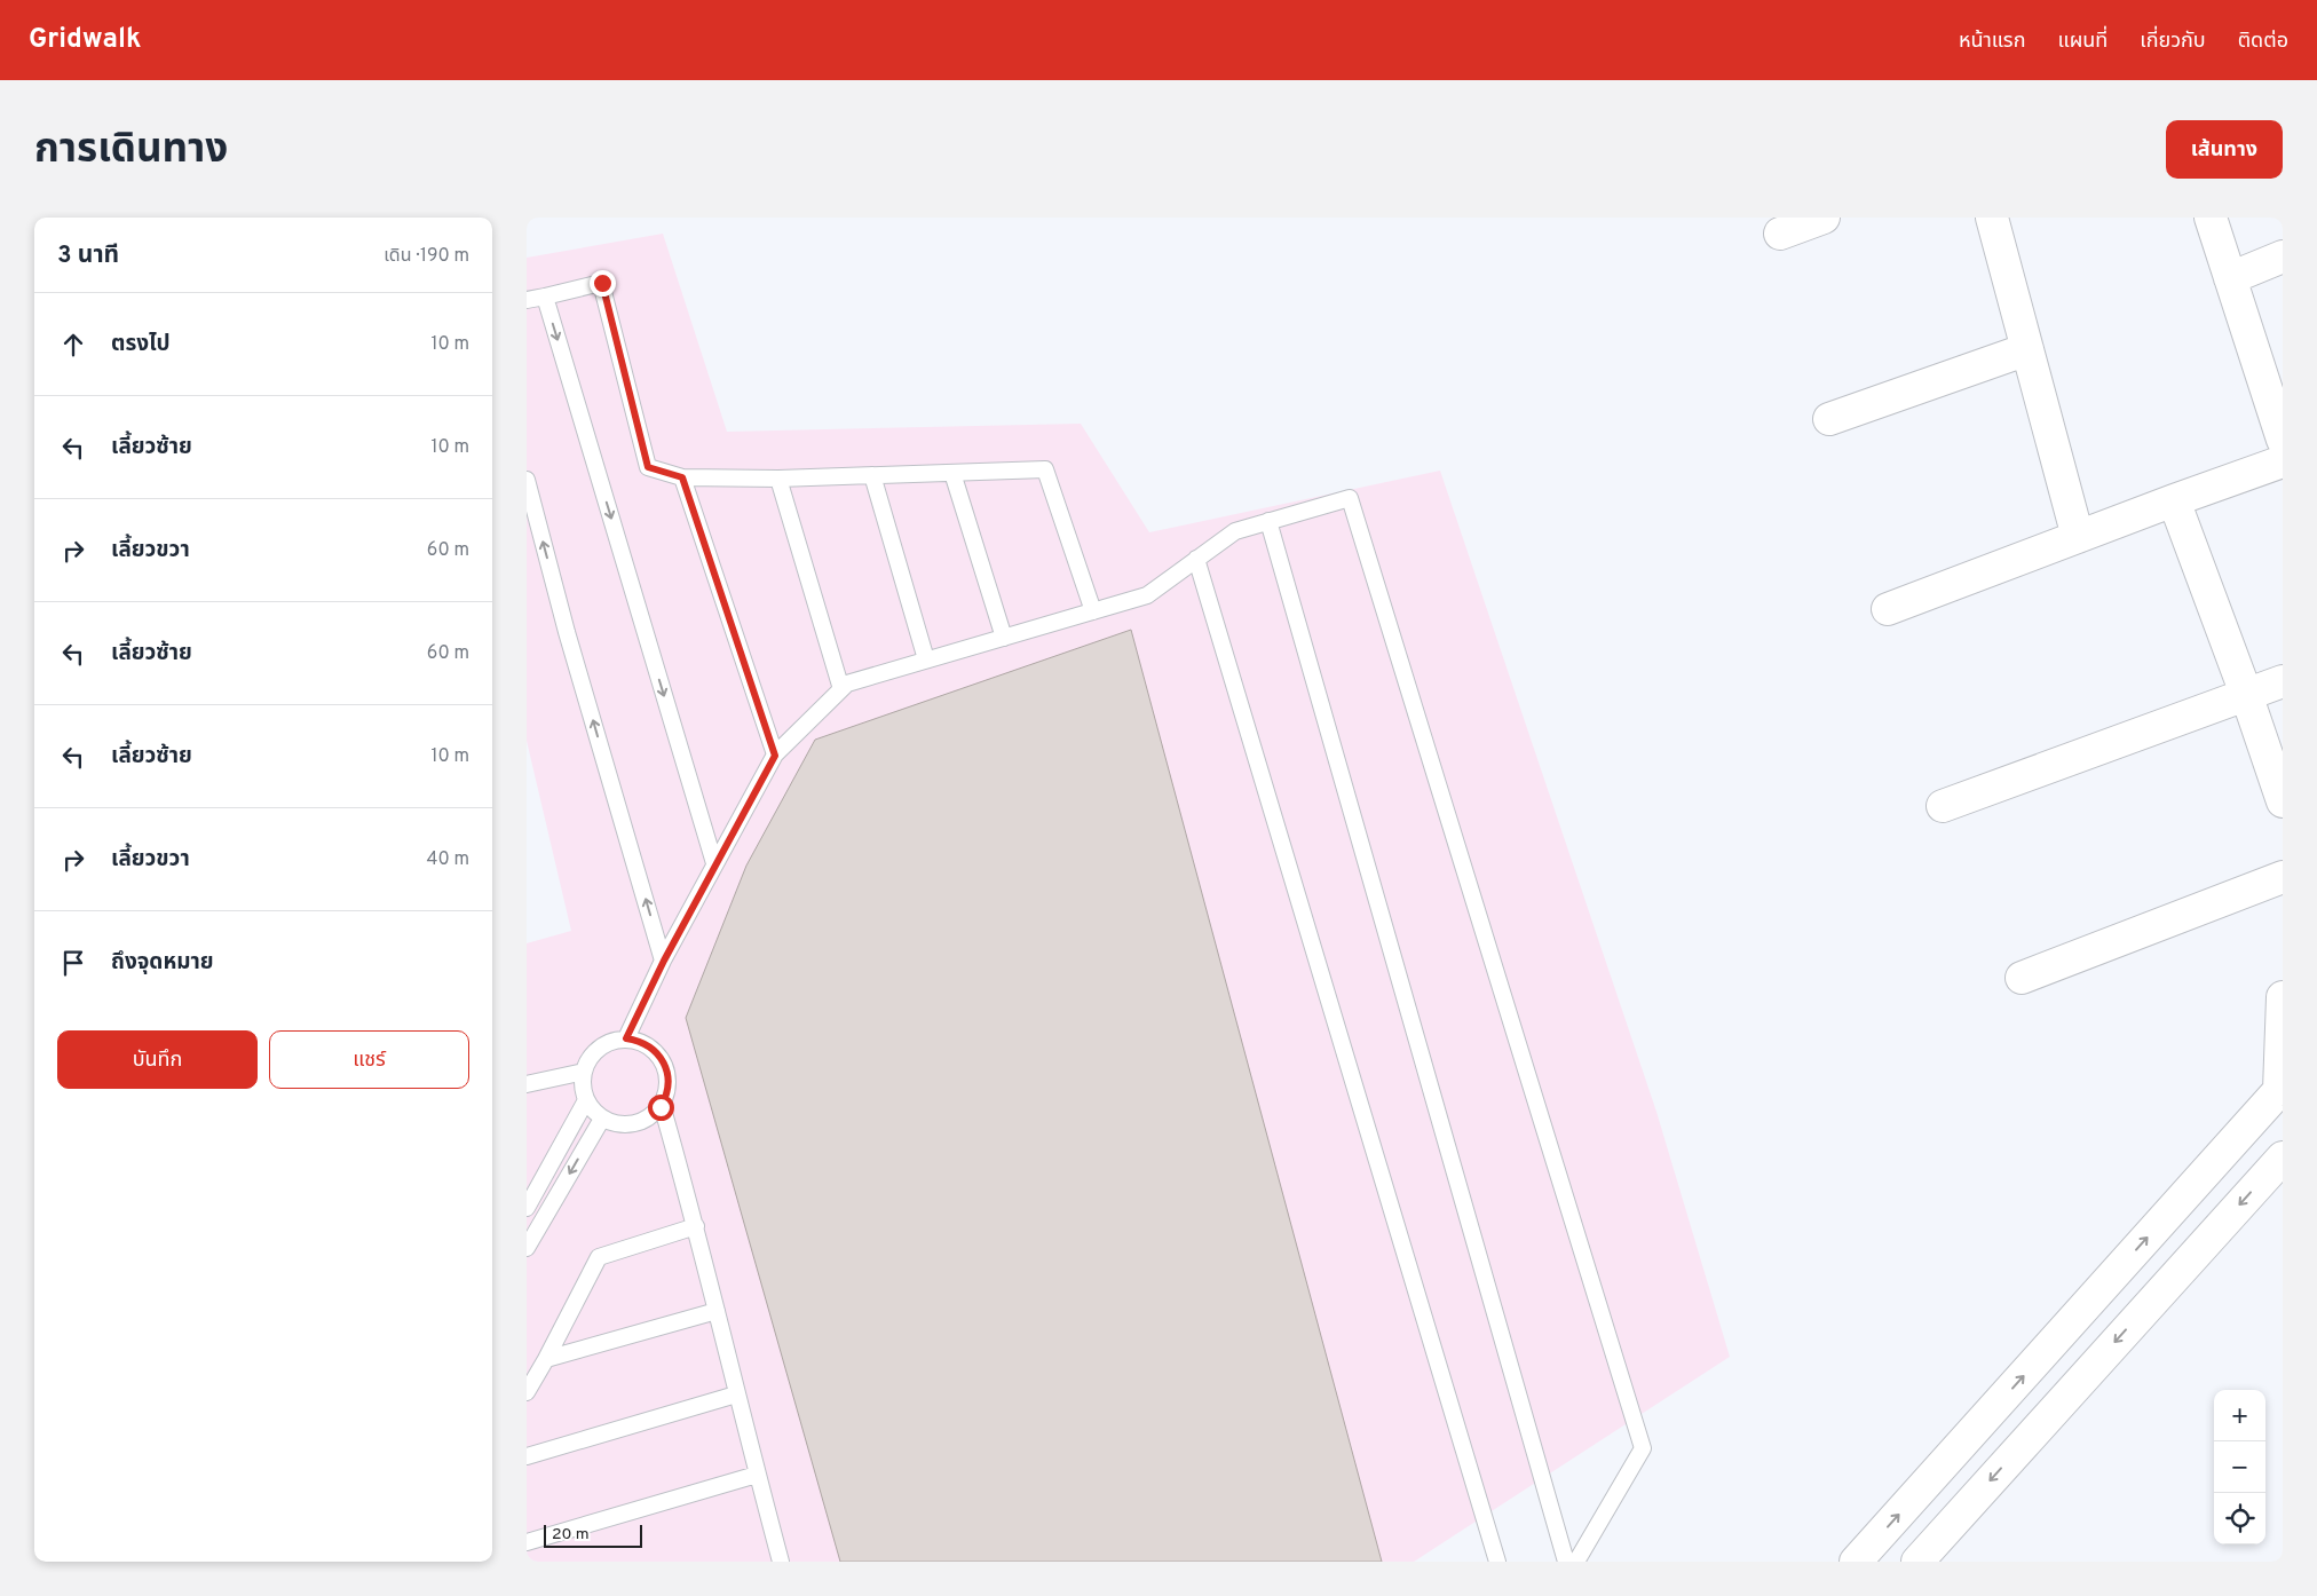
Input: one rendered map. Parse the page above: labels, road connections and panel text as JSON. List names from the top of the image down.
{
  "scale_bar": "20 m",
  "page": {
    "header": "Gridwalk",
    "nav": [
      "หน้าแรก",
      "แผนที่",
      "เกี่ยวกับ",
      "ติดต่อ"
    ],
    "title": "การเดินทาง",
    "buttons": [
      "เส้นทาง",
      ["บันทึก", "แชร์"]
    ],
    "heading": ["3 นาที", "เดิน · 190 m"],
    "list": [
      ["ตรงไป", "10 m"],
      ["เลี้ยวซ้าย", "10 m"],
      ["เลี้ยวขวา", "60 m"],
      ["เลี้ยวซ้าย", "60 m"],
      ["เลี้ยวซ้าย", "10 m"],
      ["เลี้ยวขวา", "40 m"],
      "ถึงจุดหมาย"
    ],
    "map_buttons": ["+", "−"],
    "scale": "20 m"
  }
}
